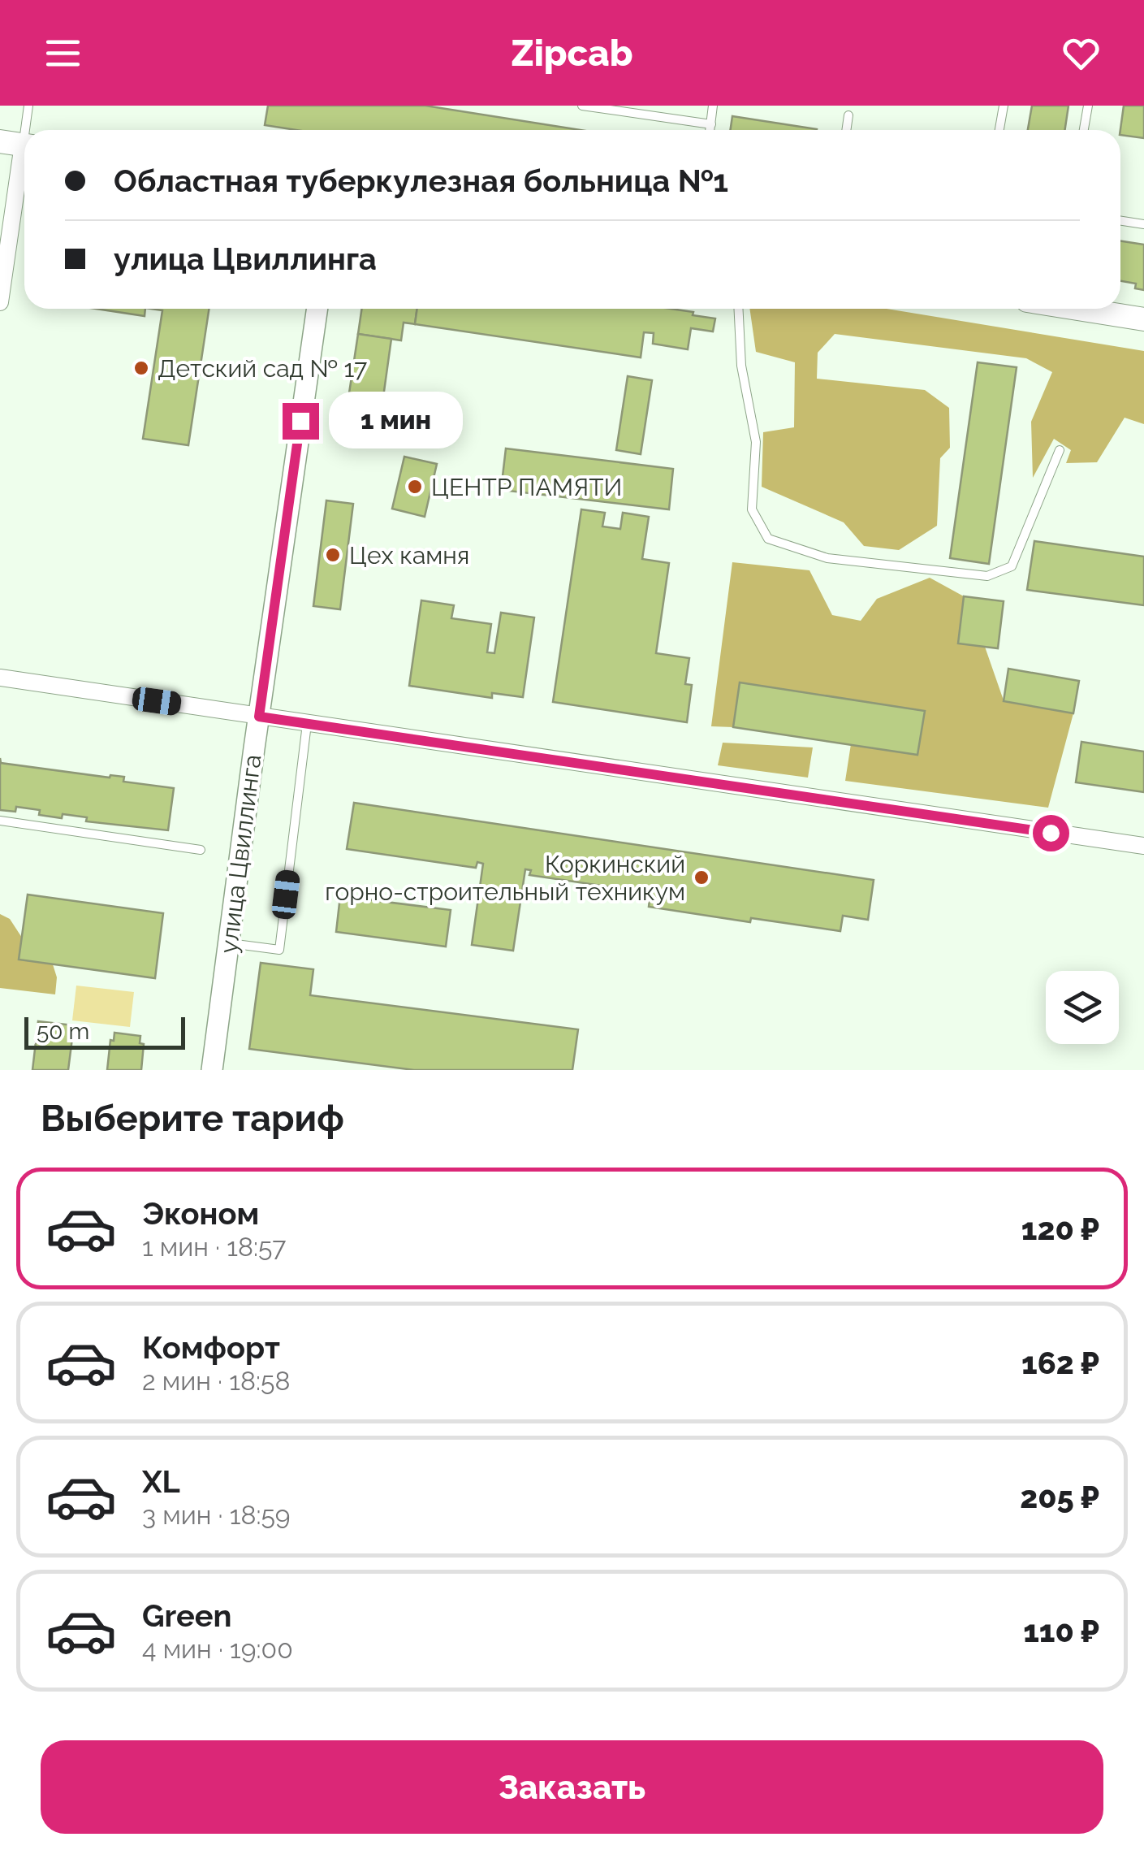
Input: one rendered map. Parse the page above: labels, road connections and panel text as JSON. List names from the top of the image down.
{
  "streets": {
    "street": ["улица Цвиллинга"]
  },
  "places": [
    "Детский сад № 17",
    "ЦЕНТР ПАМЯТИ",
    "Цех камня",
    "Коркинский горно-строительный техникум"
  ],
  "scale_bar": "50 m",
  "page": {
    "header": "Zipcab",
    "banner": ["Областная туберкулезная больница №1", "улица Цвиллинга"],
    "bubble": "1 мин",
    "scale": "50 m",
    "heading": "Выберите тариф",
    "list": [
      {
        "name": "Эконом",
        "note": "1 мин · 18:57",
        "value": "120 ₽"
      },
      {
        "name": "Комфорт",
        "note": "2 мин · 18:58",
        "value": "162 ₽"
      },
      {
        "name": "XL",
        "note": "3 мин · 18:59",
        "value": "205 ₽"
      },
      {
        "name": "Green",
        "note": "4 мин · 19:00",
        "value": "110 ₽"
      }
    ],
    "buttons": "Заказать"
  }
}
